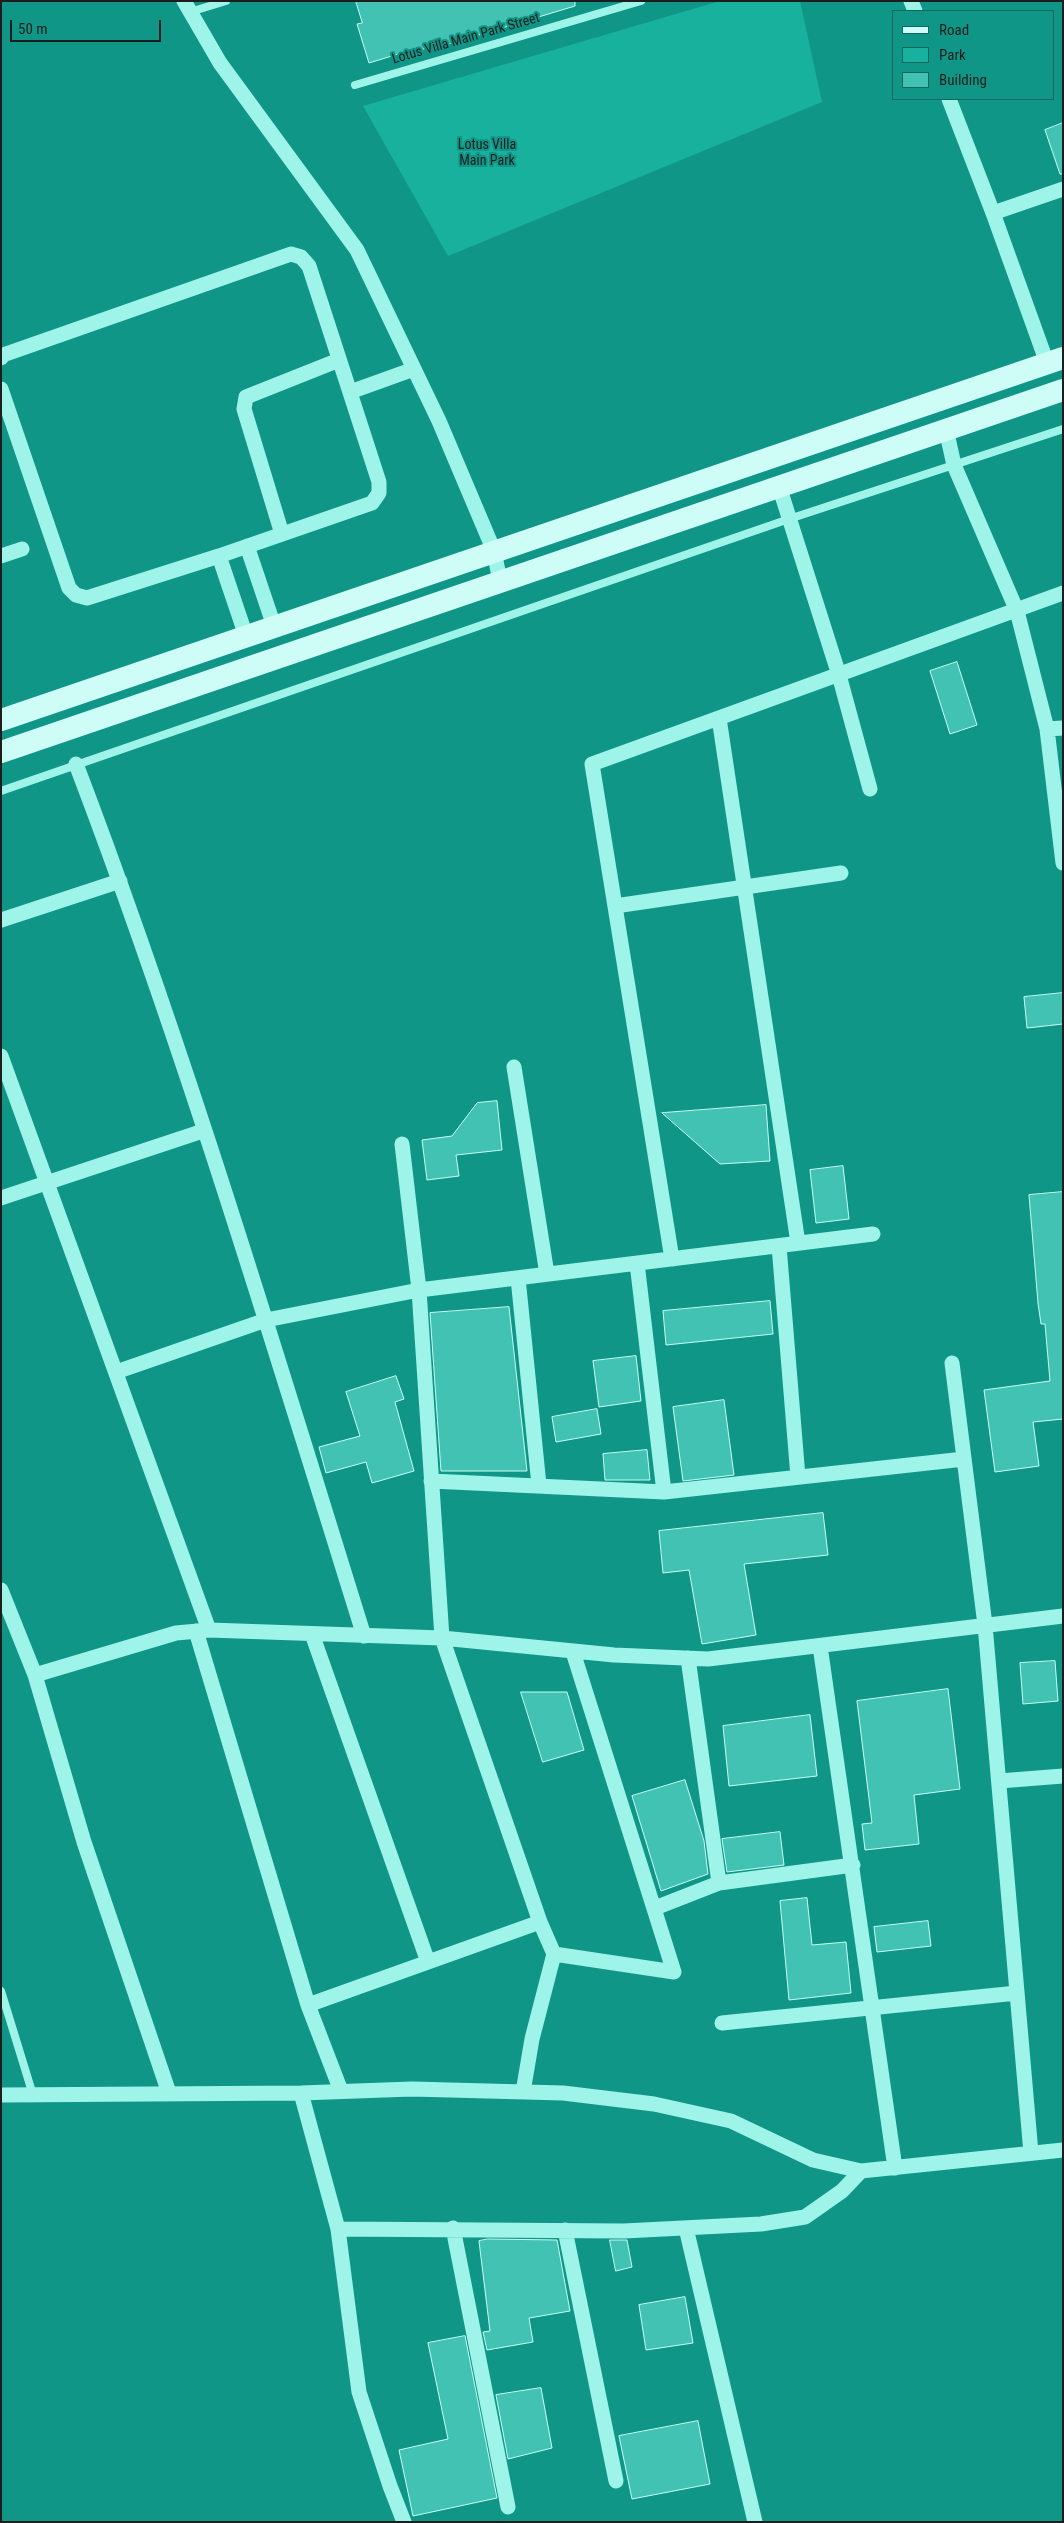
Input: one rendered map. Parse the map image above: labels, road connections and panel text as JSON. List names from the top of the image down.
{
  "streets": {
    "lane": ["Lotus Villa Main Park Street"]
  },
  "parks": ["Lotus Villa Main Park"],
  "legend": ["Road", "Park", "Building"],
  "scale_bar": "50 m"
}
